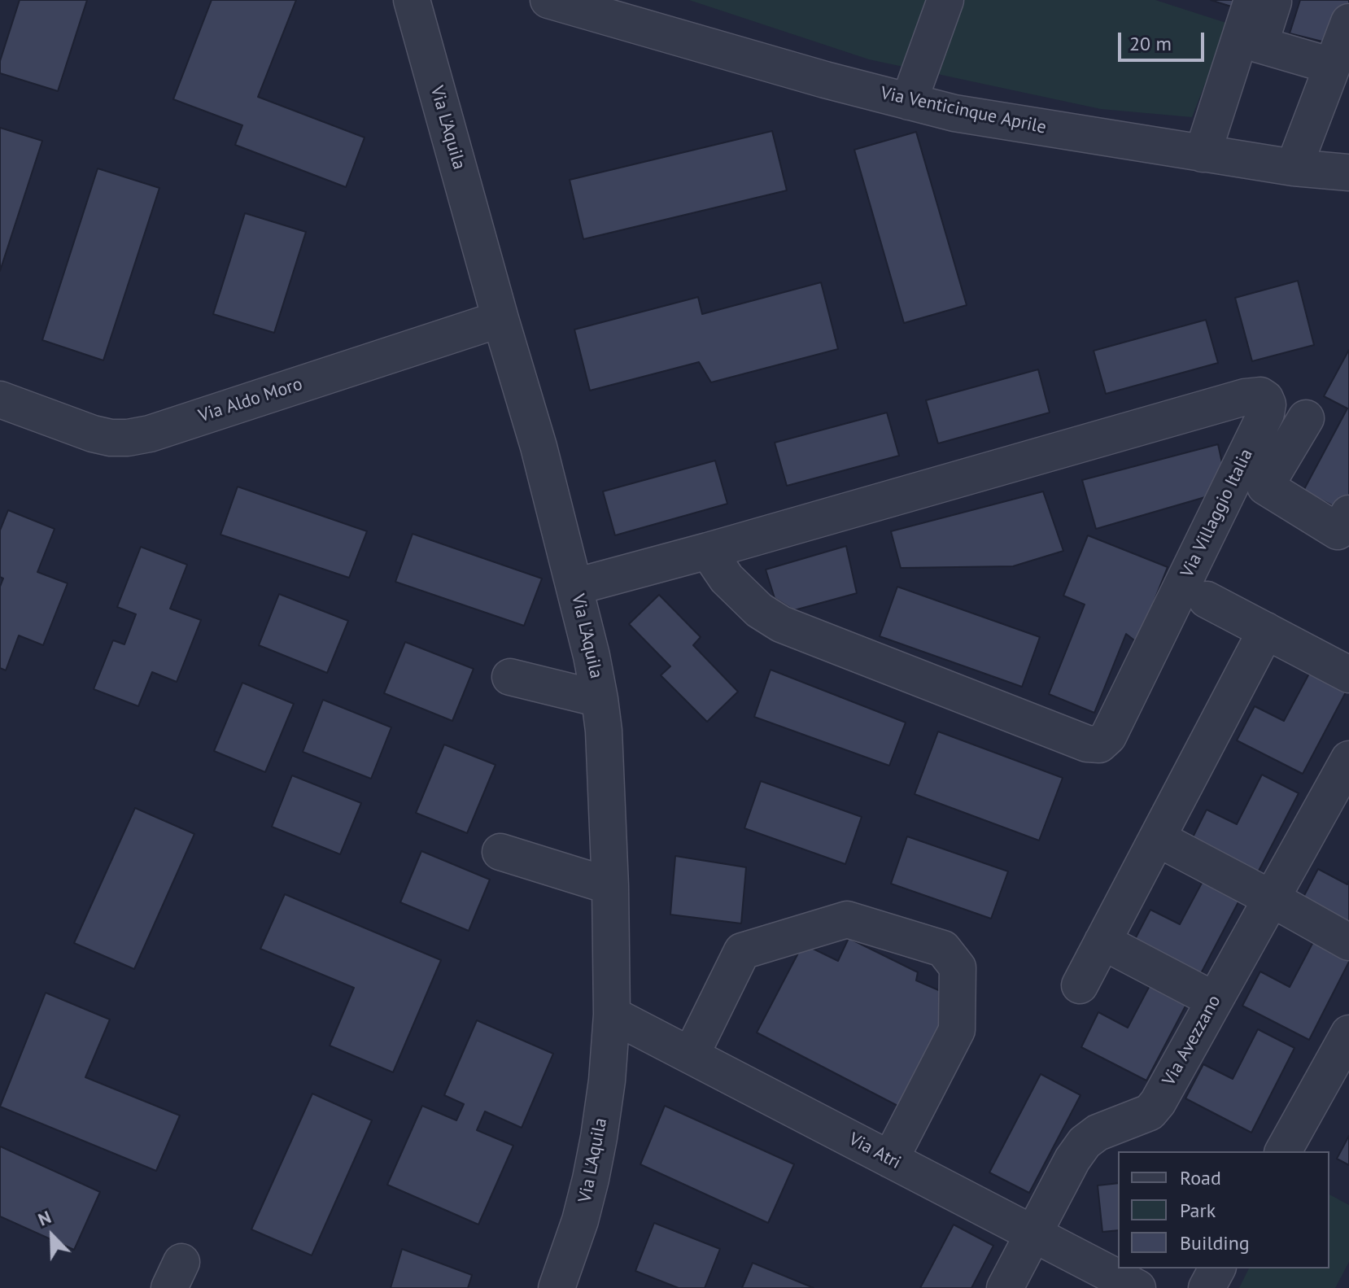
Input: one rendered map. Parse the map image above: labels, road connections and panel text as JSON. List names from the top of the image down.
{
  "streets": {
    "street": [
      "Via Venticinque Aprile",
      "Via L'Aquila",
      "Via Aldo Moro",
      "Via Villaggio Italia",
      "Via Avezzano",
      "Via Atri"
    ]
  },
  "crossings": [
    ["Via L'Aquila", "Via Aldo Moro"],
    ["Via L'Aquila", "Via Villaggio Italia"],
    ["Via L'Aquila", "Via Atri"],
    ["Via Avezzano", "Via Atri"]
  ],
  "legend": ["Road", "Park", "Building"],
  "scale_bar": "20 m",
  "north": "top left"
}
